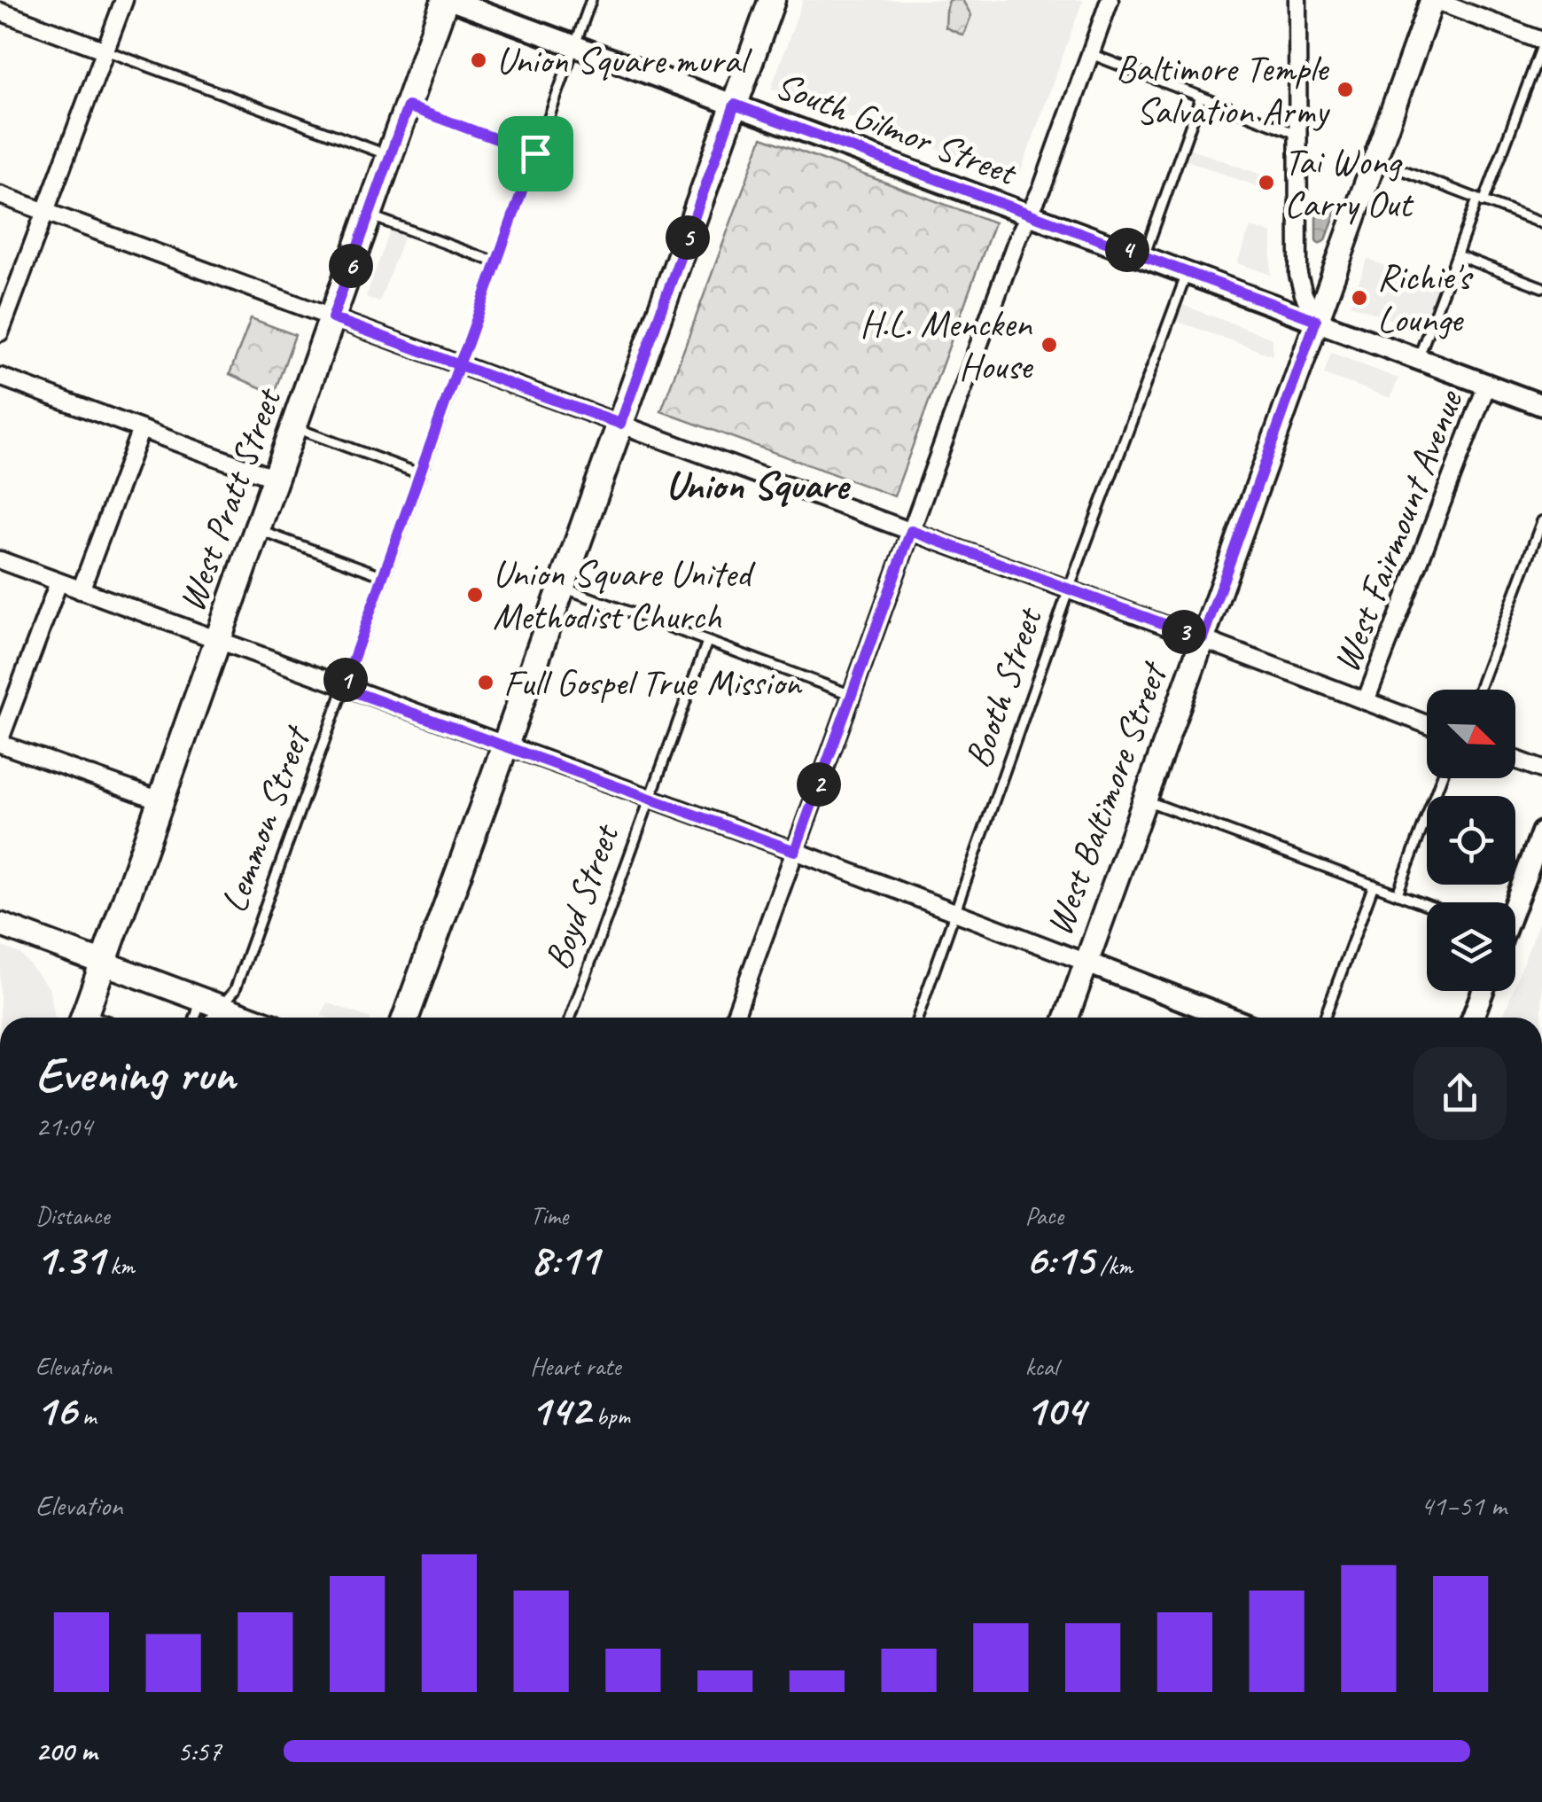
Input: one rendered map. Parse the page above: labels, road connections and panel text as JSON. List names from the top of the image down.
{
  "streets": {
    "main road": ["West Pratt Street", "West Baltimore Street"],
    "street": ["South Gilmor Street", "West Fairmount Avenue"],
    "lane": ["Booth Street", "Lemmon Street", "Boyd Street"]
  },
  "crossings": [
    ["South Gilmor Street", "West Pratt Street"],
    ["South Gilmor Street", "West Fairmount Avenue"],
    ["South Gilmor Street", "Booth Street"],
    ["South Gilmor Street", "West Baltimore Street"],
    ["South Gilmor Street", "Lemmon Street"]
  ],
  "districts": ["Union Square"],
  "places": [
    "Union Square mural",
    "Baltimore Temple Salvation Army",
    "Tai Wong Carry Out",
    "Richie's Lounge",
    "H.L. Mencken House",
    "Union Square United Methodist Church",
    "Full Gospel True Mission"
  ],
  "north": "bottom right",
  "page": {
    "pins": [
      "5",
      "4",
      "6",
      "3",
      "1",
      "2"
    ],
    "heading": ["Evening run", "21:04"],
    "stats": [
      ["Distance", "1.31 km"],
      ["Time", "8:11"],
      ["Pace", "6:15 /km"],
      ["Elevation", "16 m"],
      ["Heart rate", "142 bpm"],
      ["kcal", "104"]
    ],
    "chart": ["Elevation", "41–51 m"],
    "list": [
      {
        "name": "200 m",
        "note": "5:57"
      }
    ]
  }
}
